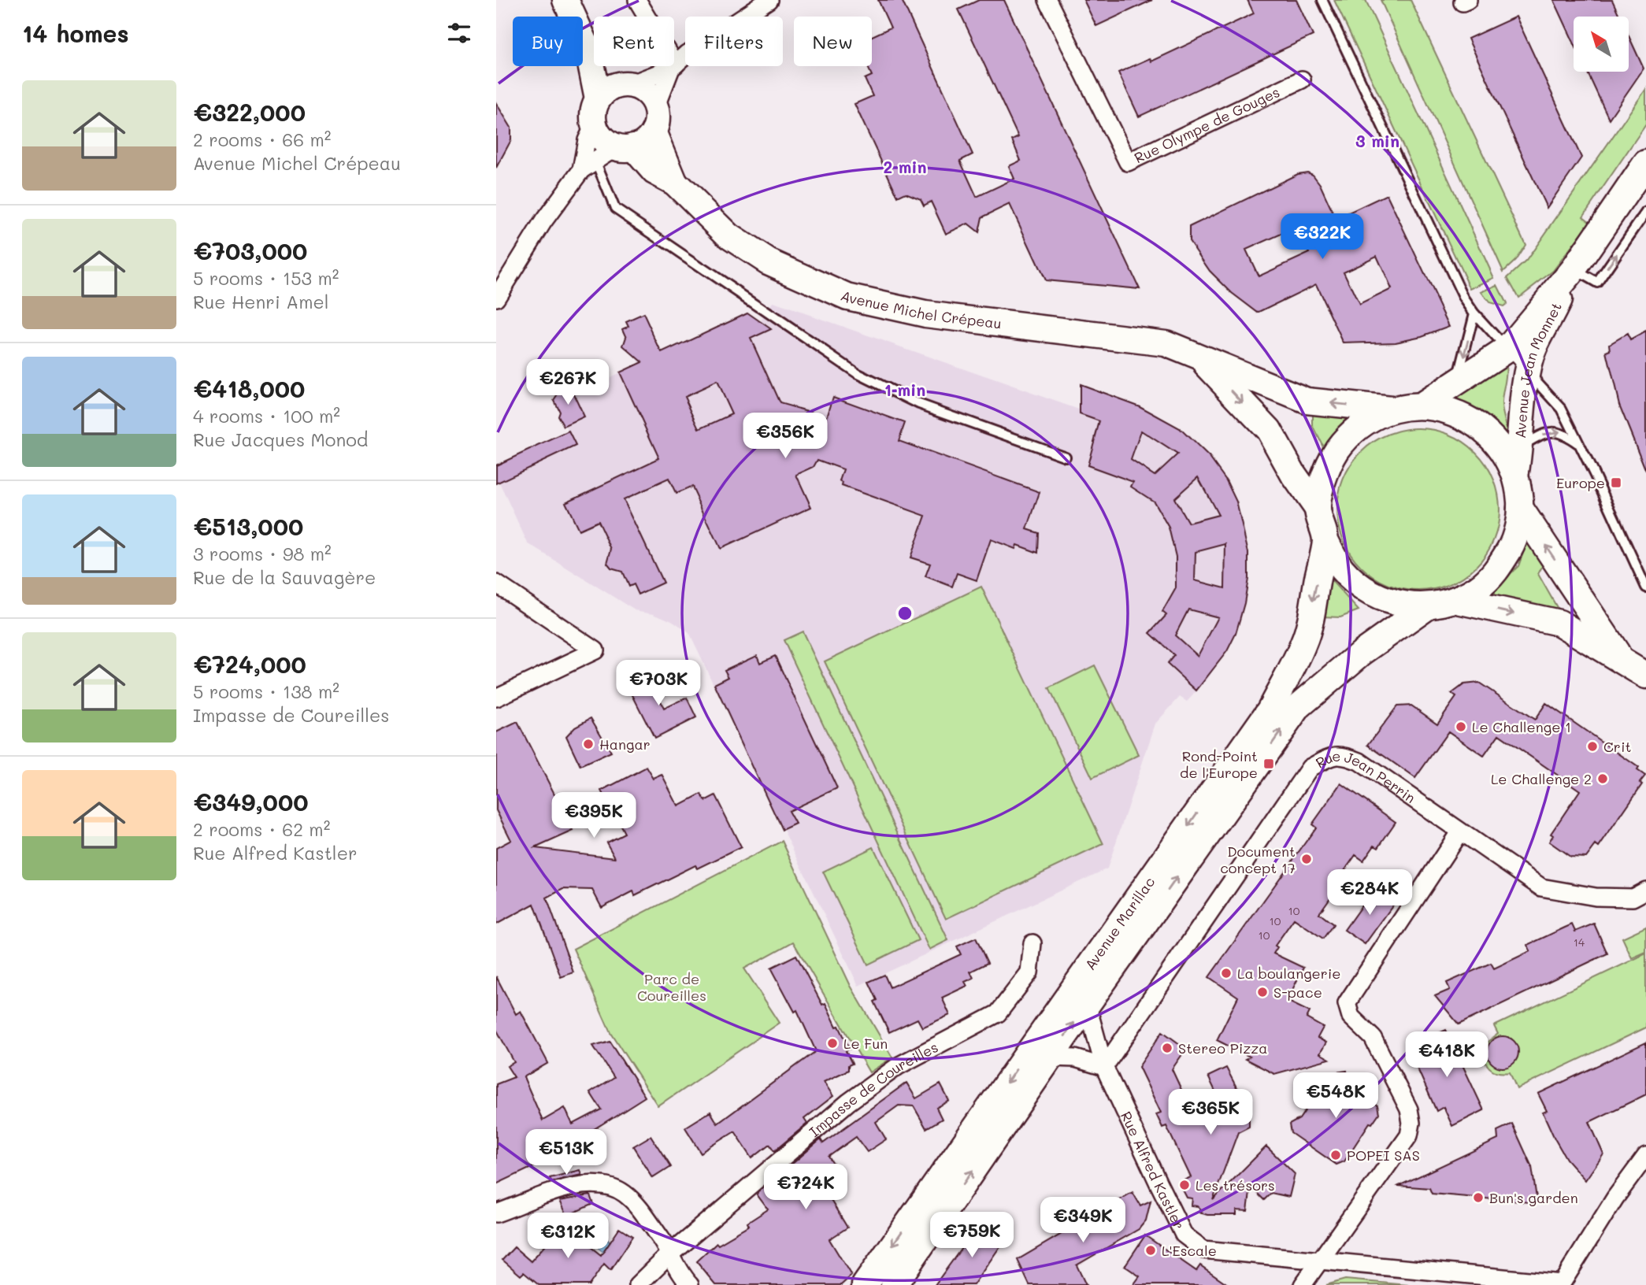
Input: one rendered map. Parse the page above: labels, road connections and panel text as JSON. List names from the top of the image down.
{
  "streets": {
    "street": [
      "Rue Olympe de Gouges",
      "Avenue Michel Crépeau",
      "Avenue Jean Monnet",
      "Rue Jean Perrin",
      "Avenue Marillac",
      "Impasse de Coureilles",
      "Rue Alfred Kastler"
    ]
  },
  "crossings": [
    ["Rue Jean Perrin", "Rue Alfred Kastler"],
    ["Avenue Marillac", "Rue Alfred Kastler"]
  ],
  "parks": ["Parc de Coureilles"],
  "places": {
    "transit": ["Europe", "Rond-Point de l'Europe"],
    "other": [
      "Le Challenge 1",
      "Hangar",
      "Crit",
      "Le Challenge 2",
      "Document concept 17",
      "La boulangerie",
      "S-pace",
      "Le Fun",
      "Stereo Pizza",
      "POPEI SAS",
      "Les trésors",
      "Bun's garden",
      "L'Escale"
    ]
  },
  "house_numbers": [
    "10",
    "10",
    "10",
    "14"
  ],
  "north": "top left",
  "page": {
    "heading": "14 homes",
    "chip": [
      "Buy",
      "Rent",
      "Filters",
      "New"
    ],
    "list": [
      {
        "name": "€322,000",
        "note": "2 rooms · 66 m² · Avenue Michel Crépeau"
      },
      {
        "name": "€703,000",
        "note": "5 rooms · 153 m² · Rue Henri Amel"
      },
      {
        "name": "€418,000",
        "note": "4 rooms · 100 m² · Rue Jacques Monod"
      },
      {
        "name": "€513,000",
        "note": "3 rooms · 98 m² · Rue de la Sauvagère"
      },
      {
        "name": "€724,000",
        "note": "5 rooms · 138 m² · Impasse de Coureilles"
      },
      {
        "name": "€349,000",
        "note": "2 rooms · 62 m² · Rue Alfred Kastler"
      }
    ],
    "price": [
      "€322K",
      "€267K",
      "€356K",
      "€703K",
      "€395K",
      "€284K",
      "€418K",
      "€548K",
      "€365K",
      "€513K",
      "€724K",
      "€349K",
      "€759K",
      "€312K"
    ]
  },
  "rings": ["3 min", "2 min", "1 min"]
}
